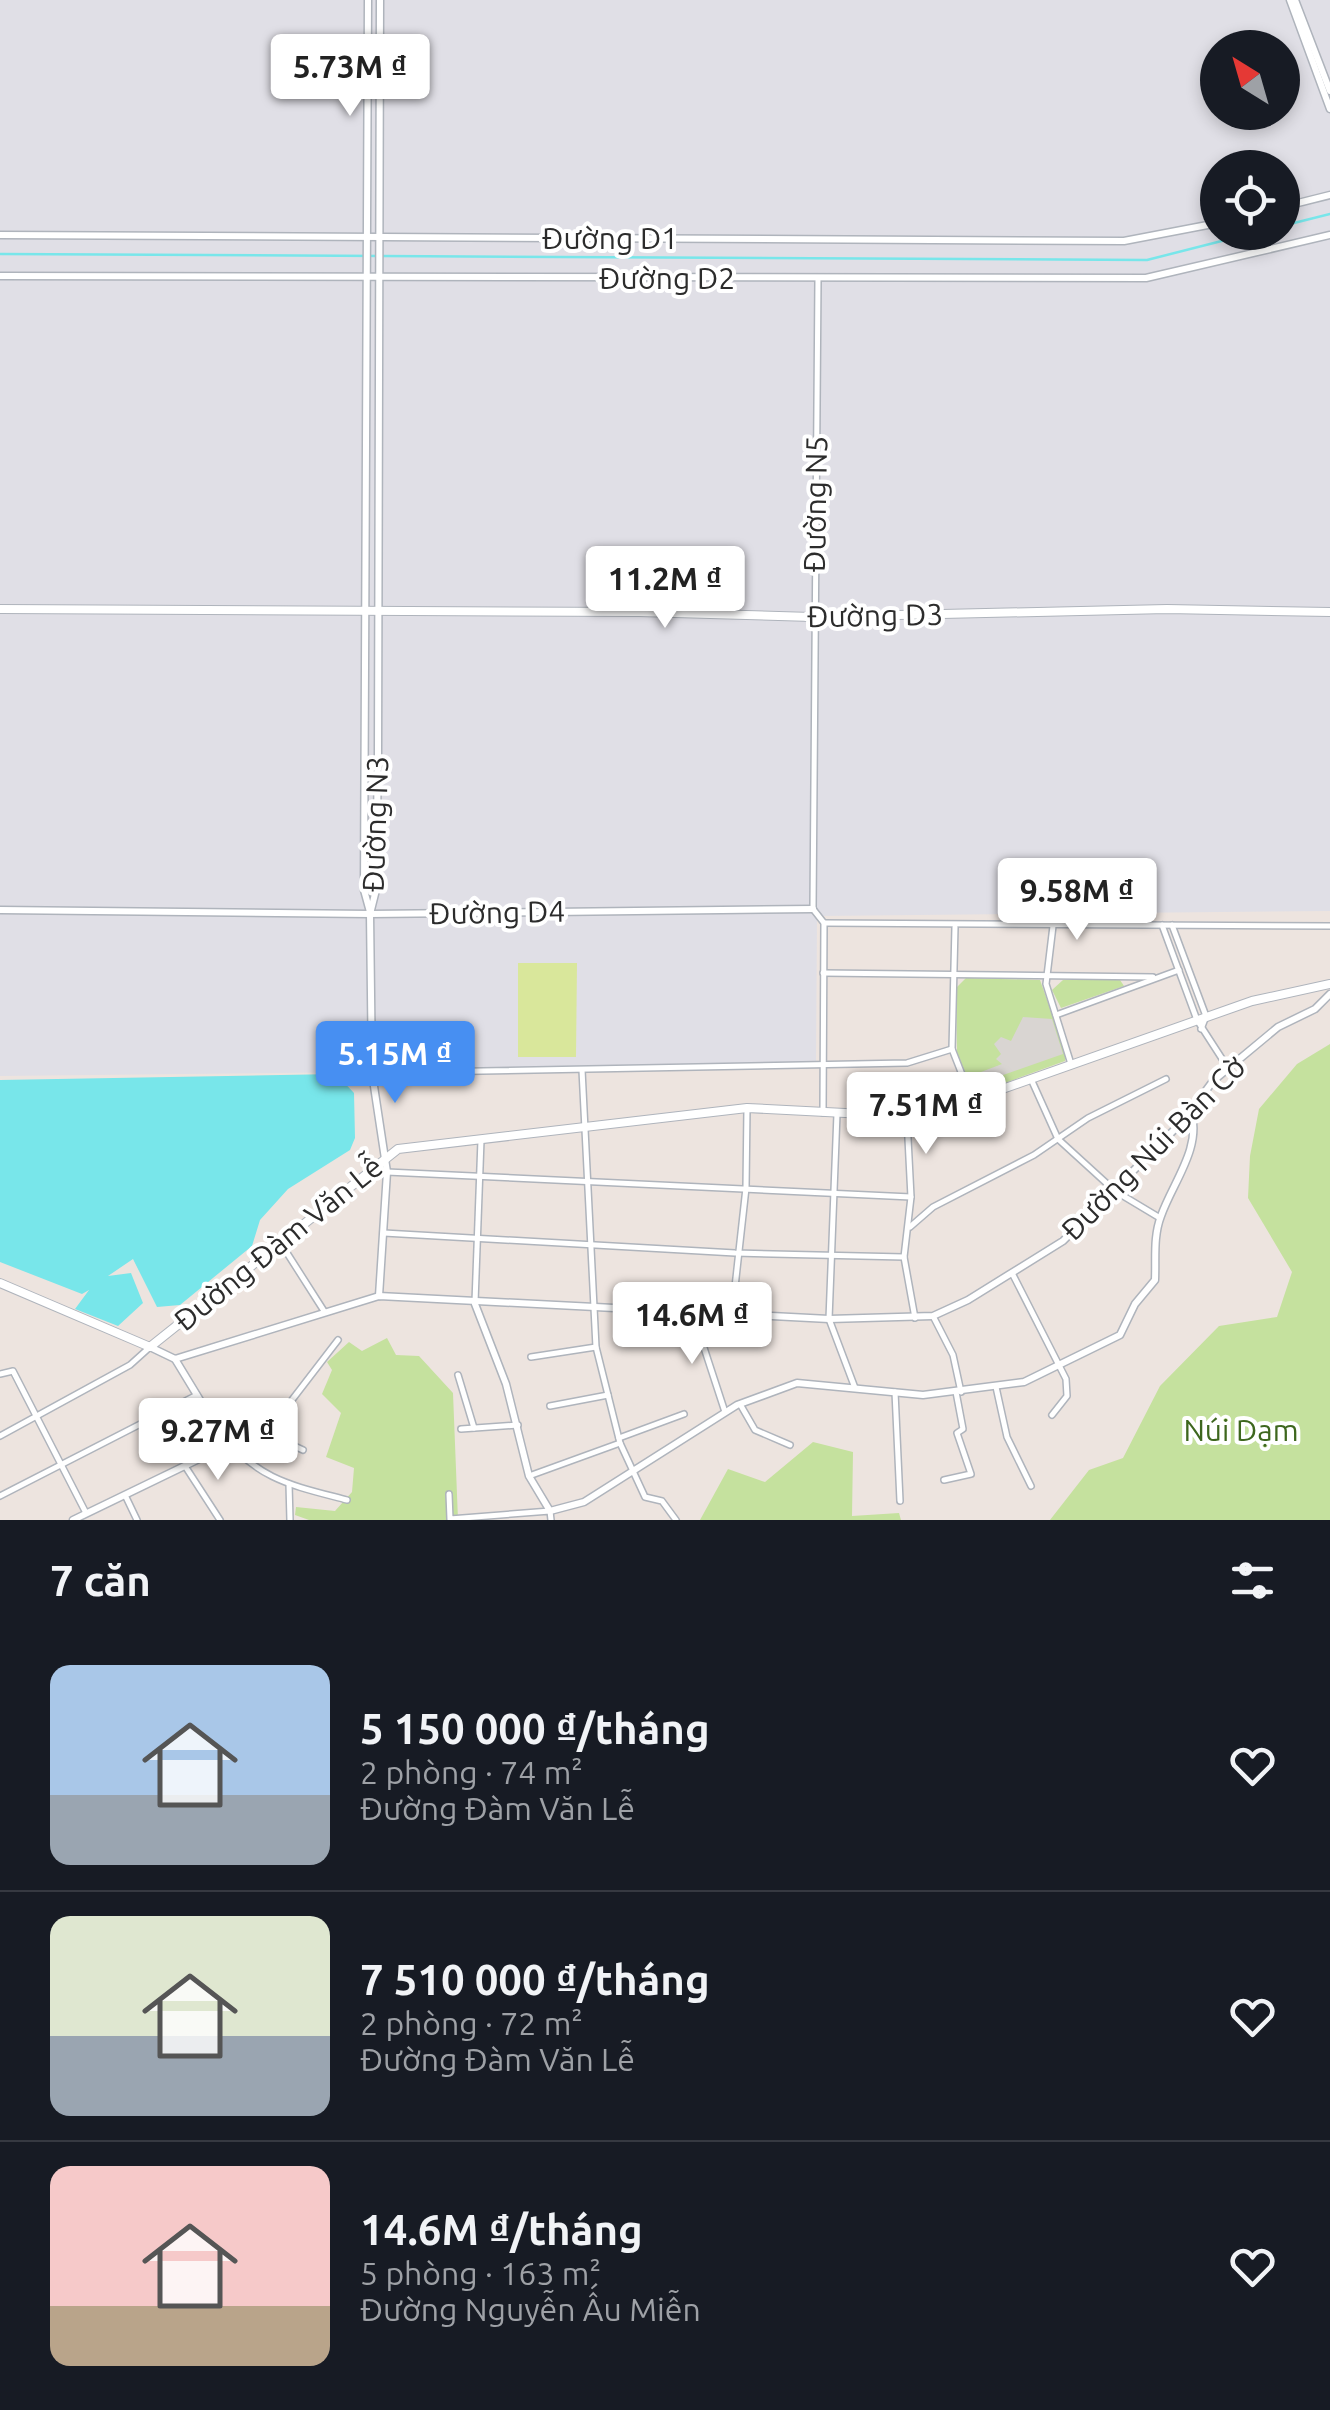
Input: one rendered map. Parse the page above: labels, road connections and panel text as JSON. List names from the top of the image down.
{
  "streets": {
    "main road": ["Đường D3", "Đường Đàm Văn Lễ"],
    "street": [
      "Đường D1",
      "Đường D2",
      "Đường N5",
      "Đường N3",
      "Đường D4",
      "Đường Núi Bàn Cờ"
    ]
  },
  "crossings": [
    ["Đường D1", "Đường N3"],
    ["Đường D2", "Đường N5"],
    ["Đường D2", "Đường N3"],
    ["Đường N5", "Đường D3"],
    ["Đường N5", "Đường D4"],
    ["Đường D3", "Đường N3"],
    ["Đường N3", "Đường D4"]
  ],
  "parks": ["Núi Dạm"],
  "north": "top left",
  "page": {
    "price": [
      "5.73M ₫",
      "11.2M ₫",
      "9.58M ₫",
      "5.15M ₫",
      "7.51M ₫",
      "14.6M ₫",
      "9.27M ₫"
    ],
    "heading": "7 căn",
    "list": [
      {
        "name": "5 150 000 ₫/tháng",
        "note": "2 phòng · 74 m² · Đường Đàm Văn Lễ"
      },
      {
        "name": "7 510 000 ₫/tháng",
        "note": "2 phòng · 72 m² · Đường Đàm Văn Lễ"
      },
      {
        "name": "14.6M ₫/tháng",
        "note": "5 phòng · 163 m² · Đường Nguyễn Ấu Miễn"
      }
    ]
  }
}
